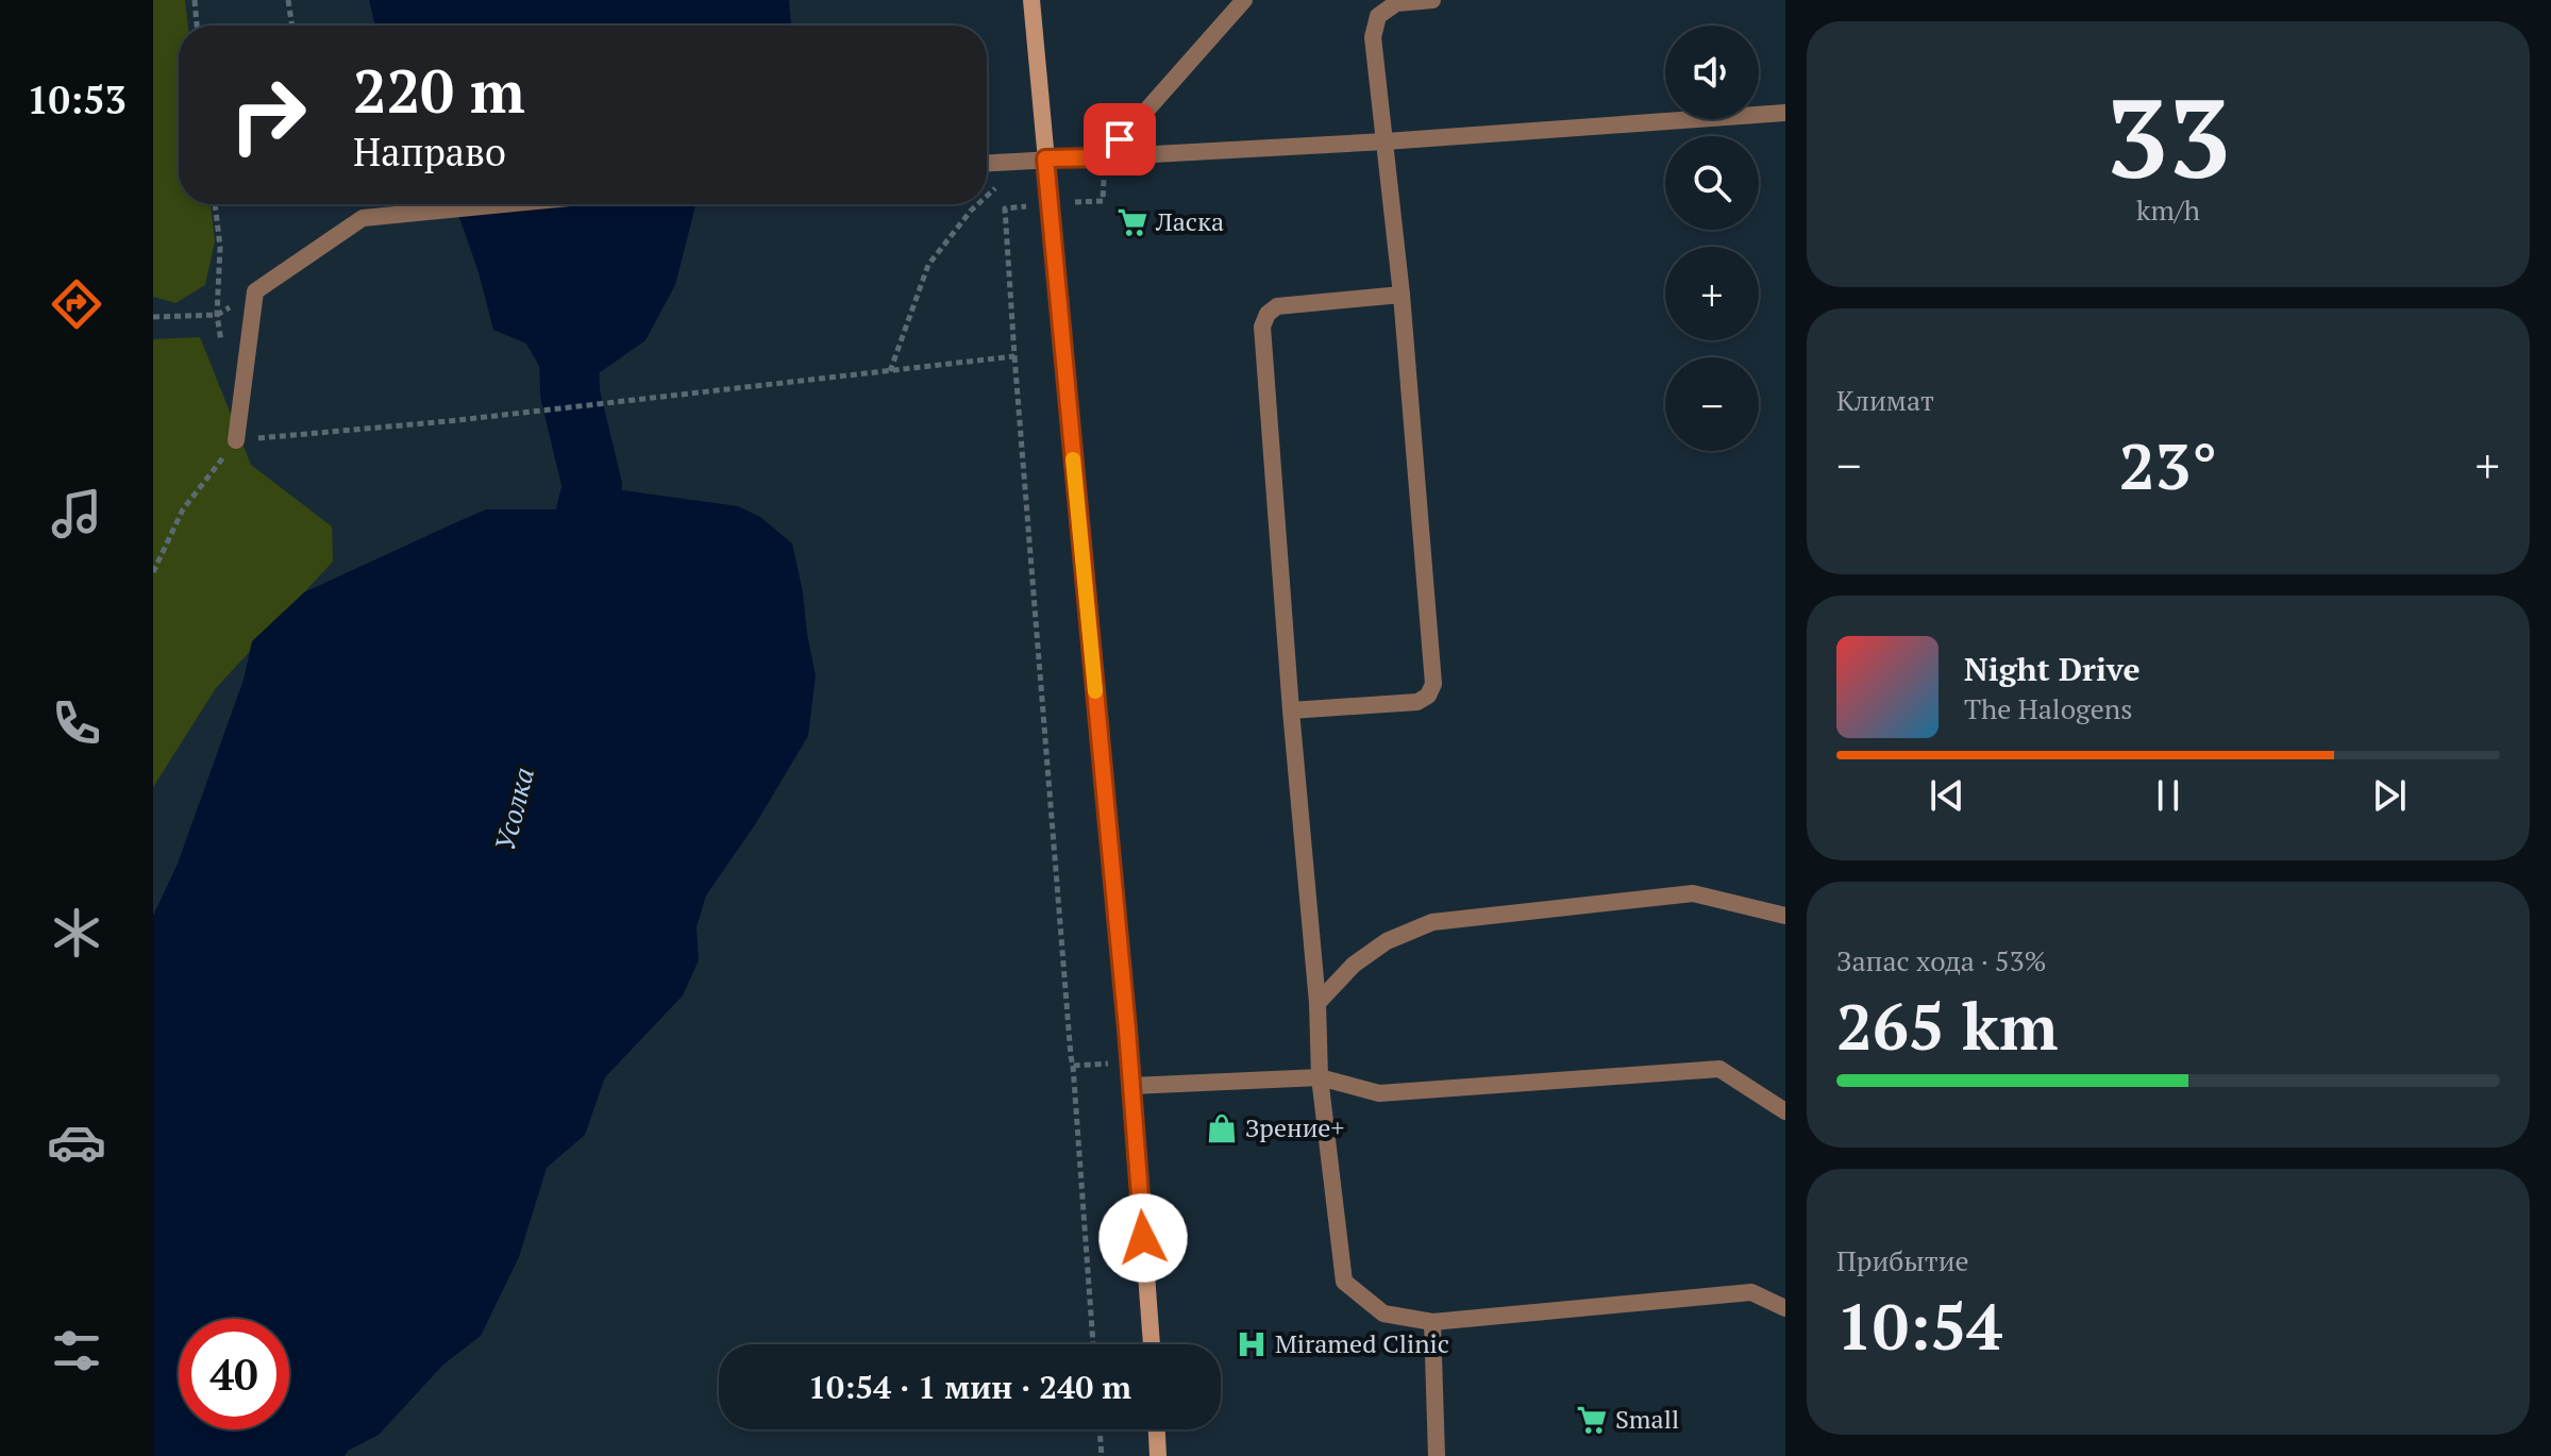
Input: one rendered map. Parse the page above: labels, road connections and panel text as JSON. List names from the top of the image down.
{
  "water": ["Усолка"],
  "places": {
    "supermarket": ["Ласка", "Small"],
    "shop": ["Зрение+"],
    "hospital": ["Miramed Clinic"]
  },
  "page": {
    "tabs": "10:53",
    "tile": [
      ["33", "km/h"],
      "Климат",
      ["Запас хода · 53%", "265 km"],
      ["Прибытие", "10:54"]
    ],
    "map_buttons": ["+", "−"],
    "turn": ["220 m", "Направо"],
    "heat": ["−", "23°", "+"],
    "song": ["Night Drive", "The Halogens"],
    "limit": "40",
    "trip": "10:54 · 1 мин · 240 m"
  }
}
